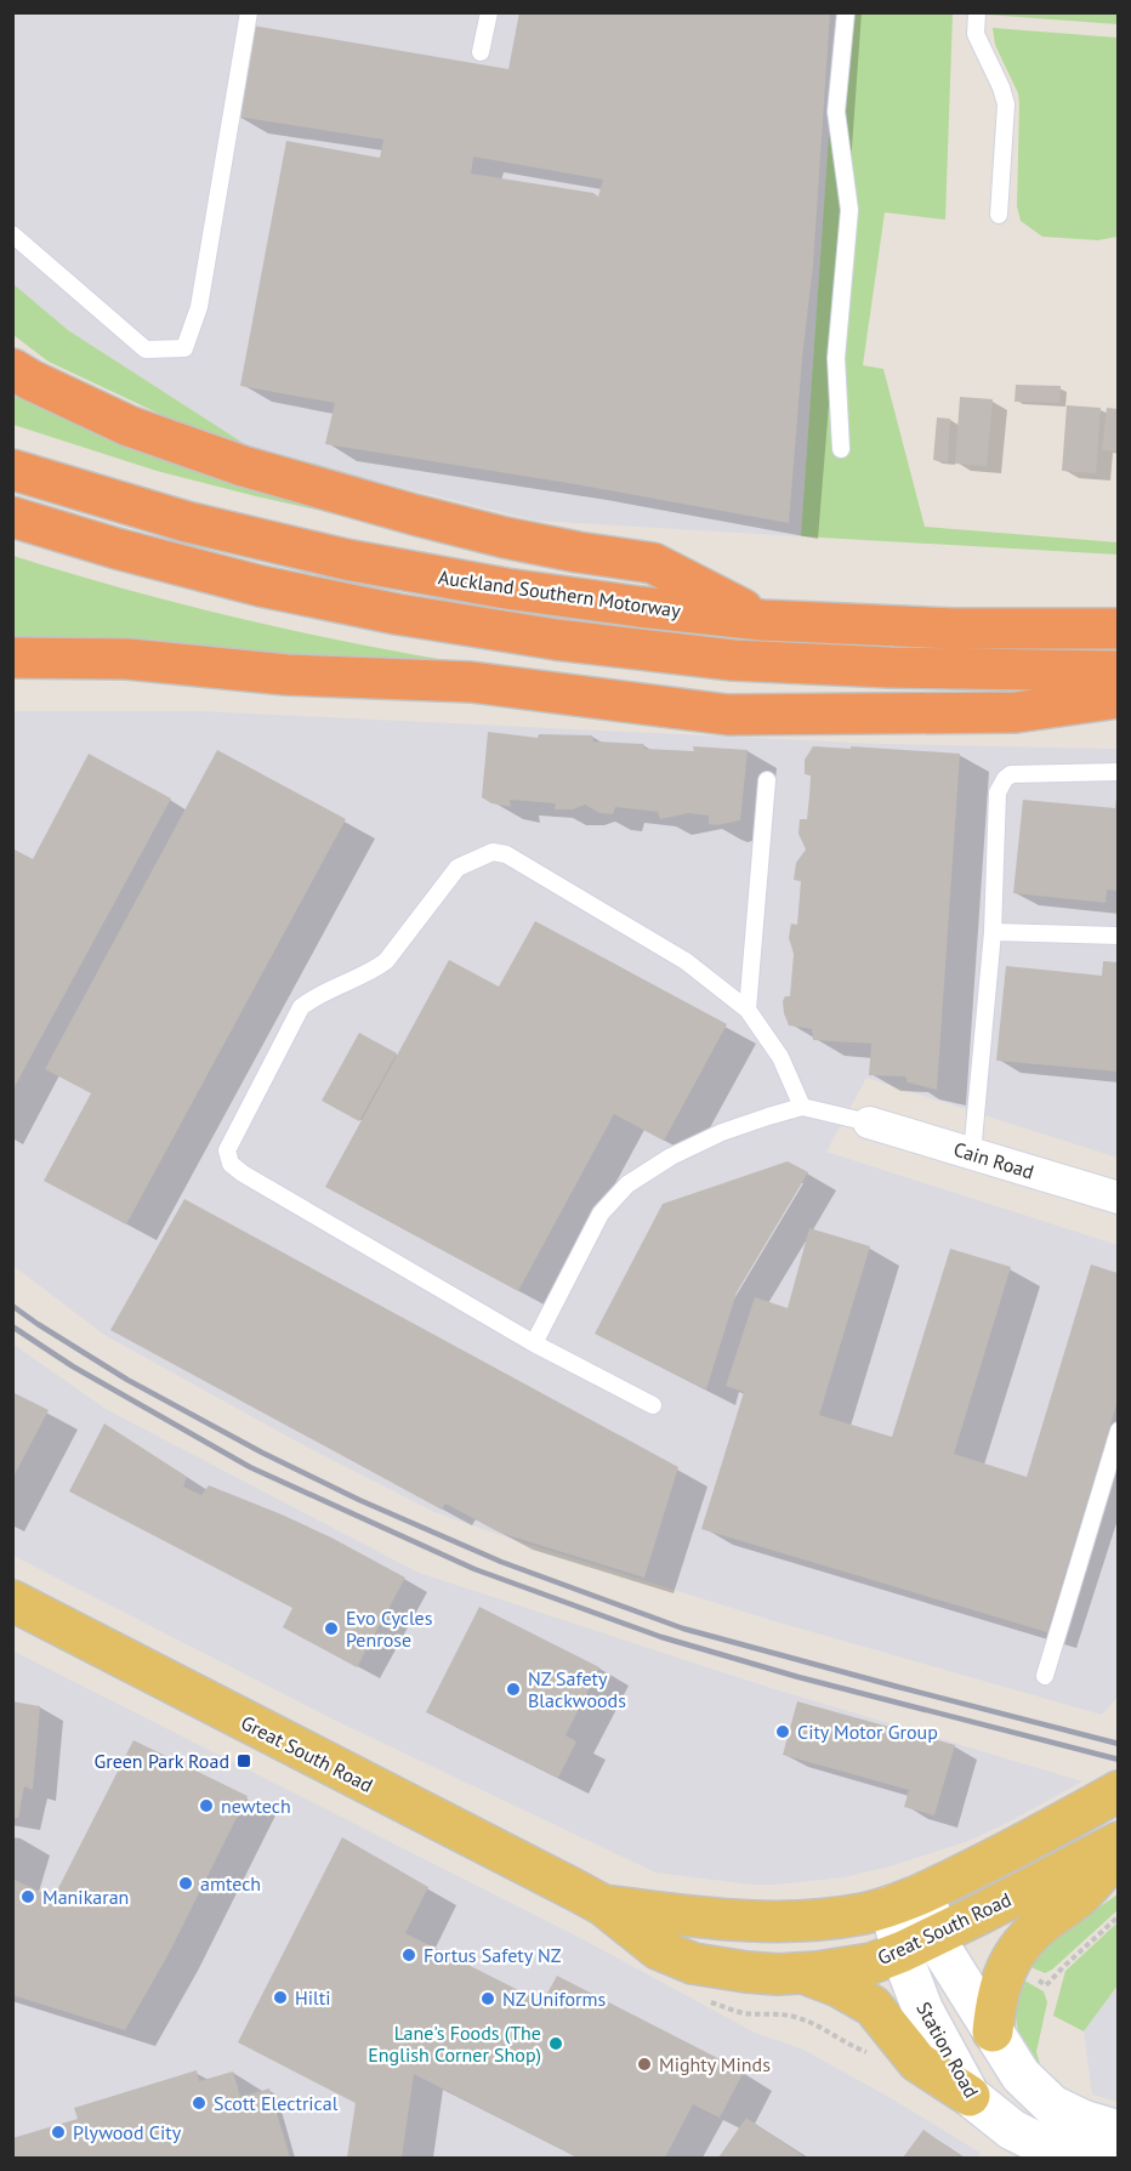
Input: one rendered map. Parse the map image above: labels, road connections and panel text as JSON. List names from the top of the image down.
{
  "streets": {
    "highway": ["Auckland Southern Motorway"],
    "main road": ["Great South Road", "Station Road"],
    "street": ["Cain Road"]
  },
  "crossings": [
    ["Great South Road", "Station Road"]
  ],
  "places": {
    "other": [
      "Evo Cycles Penrose",
      "NZ Safety Blackwoods",
      "City Motor Group",
      "newtech",
      "amtech",
      "Manikaran",
      "Fortus Safety NZ",
      "Hilti",
      "NZ Uniforms",
      "Lane's Foods (The English Corner Shop)",
      "Mighty Minds",
      "Scott Electrical",
      "Plywood City"
    ],
    "transit": ["Green Park Road"]
  }
}
